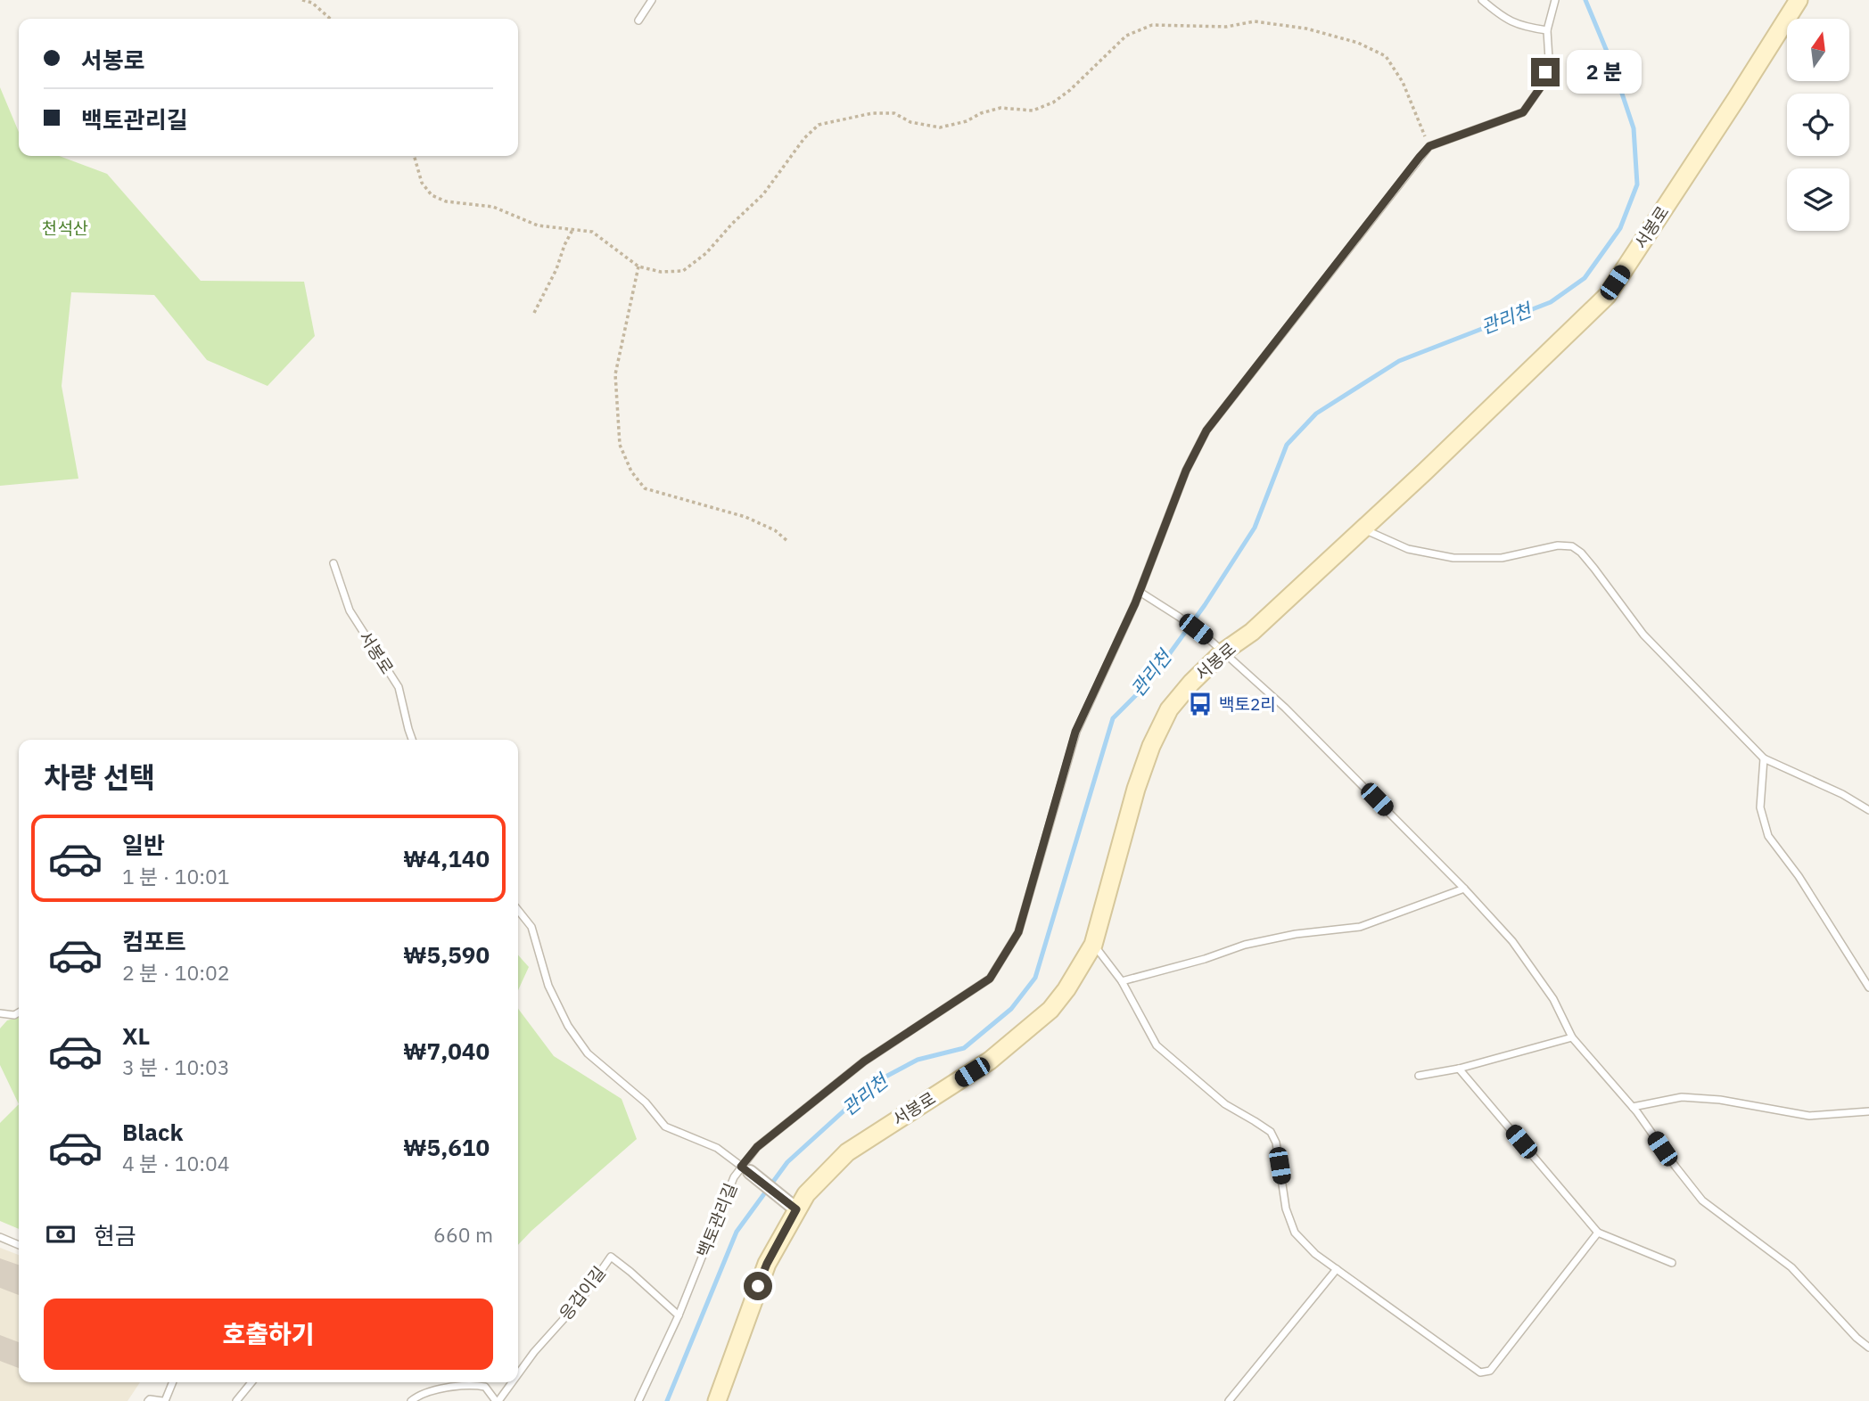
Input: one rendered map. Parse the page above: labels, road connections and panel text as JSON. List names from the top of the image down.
{
  "streets": {
    "main road": ["서봉로"],
    "lane": ["백토관리길", "응겁이길"]
  },
  "crossings": [
    ["백토관리길", "응겁이길"]
  ],
  "water": ["관리천"],
  "parks": ["천석산"],
  "places": {
    "bus stop": ["백토2리"]
  },
  "north": "top",
  "page": {
    "banner": ["서봉로", "백토관리길"],
    "bubble": "2 분",
    "heading": "차량 선택",
    "list": [
      {
        "name": "일반",
        "note": "1 분 · 10:01",
        "value": "₩4,140"
      },
      {
        "name": "컴포트",
        "note": "2 분 · 10:02",
        "value": "₩5,590"
      },
      {
        "name": "XL",
        "note": "3 분 · 10:03",
        "value": "₩7,040"
      },
      {
        "name": "Black",
        "note": "4 분 · 10:04",
        "value": "₩5,610"
      }
    ],
    "pay": ["현금", "660 m"],
    "buttons": "호출하기"
  }
}
